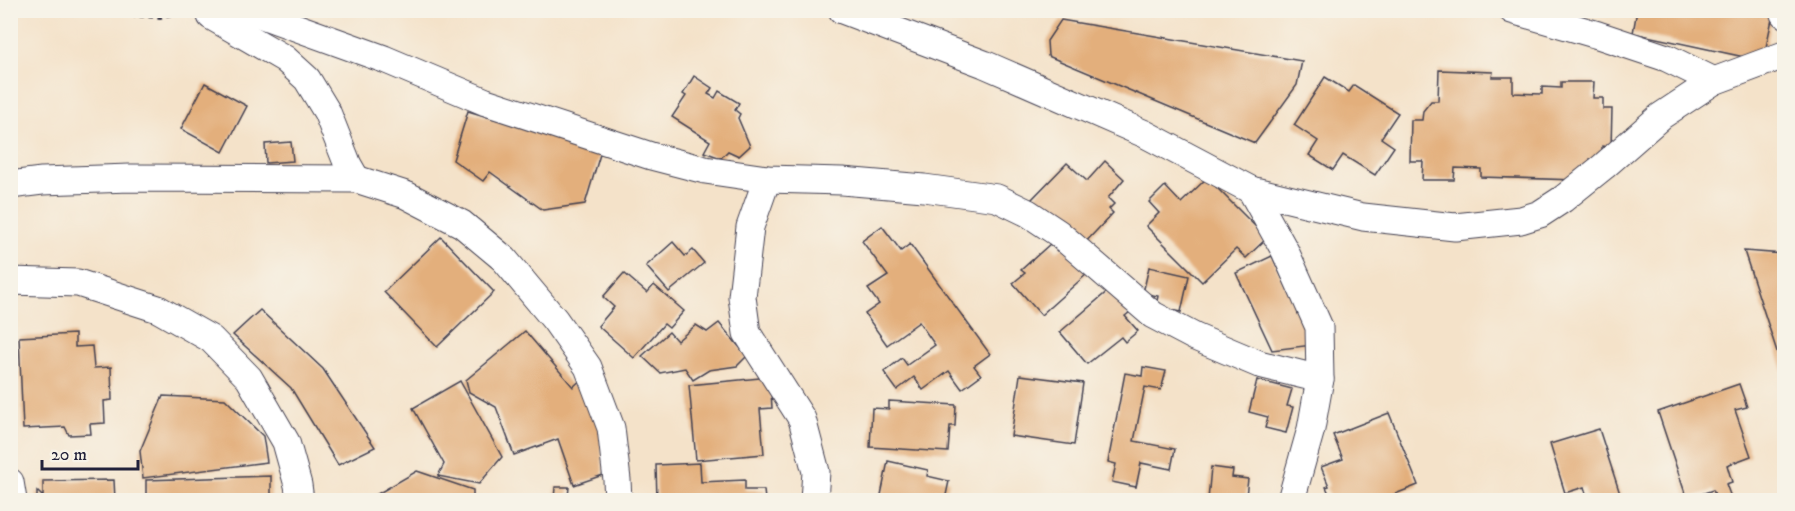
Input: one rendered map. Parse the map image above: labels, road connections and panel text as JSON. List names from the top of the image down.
{
  "scale_bar": "20 m"
}
